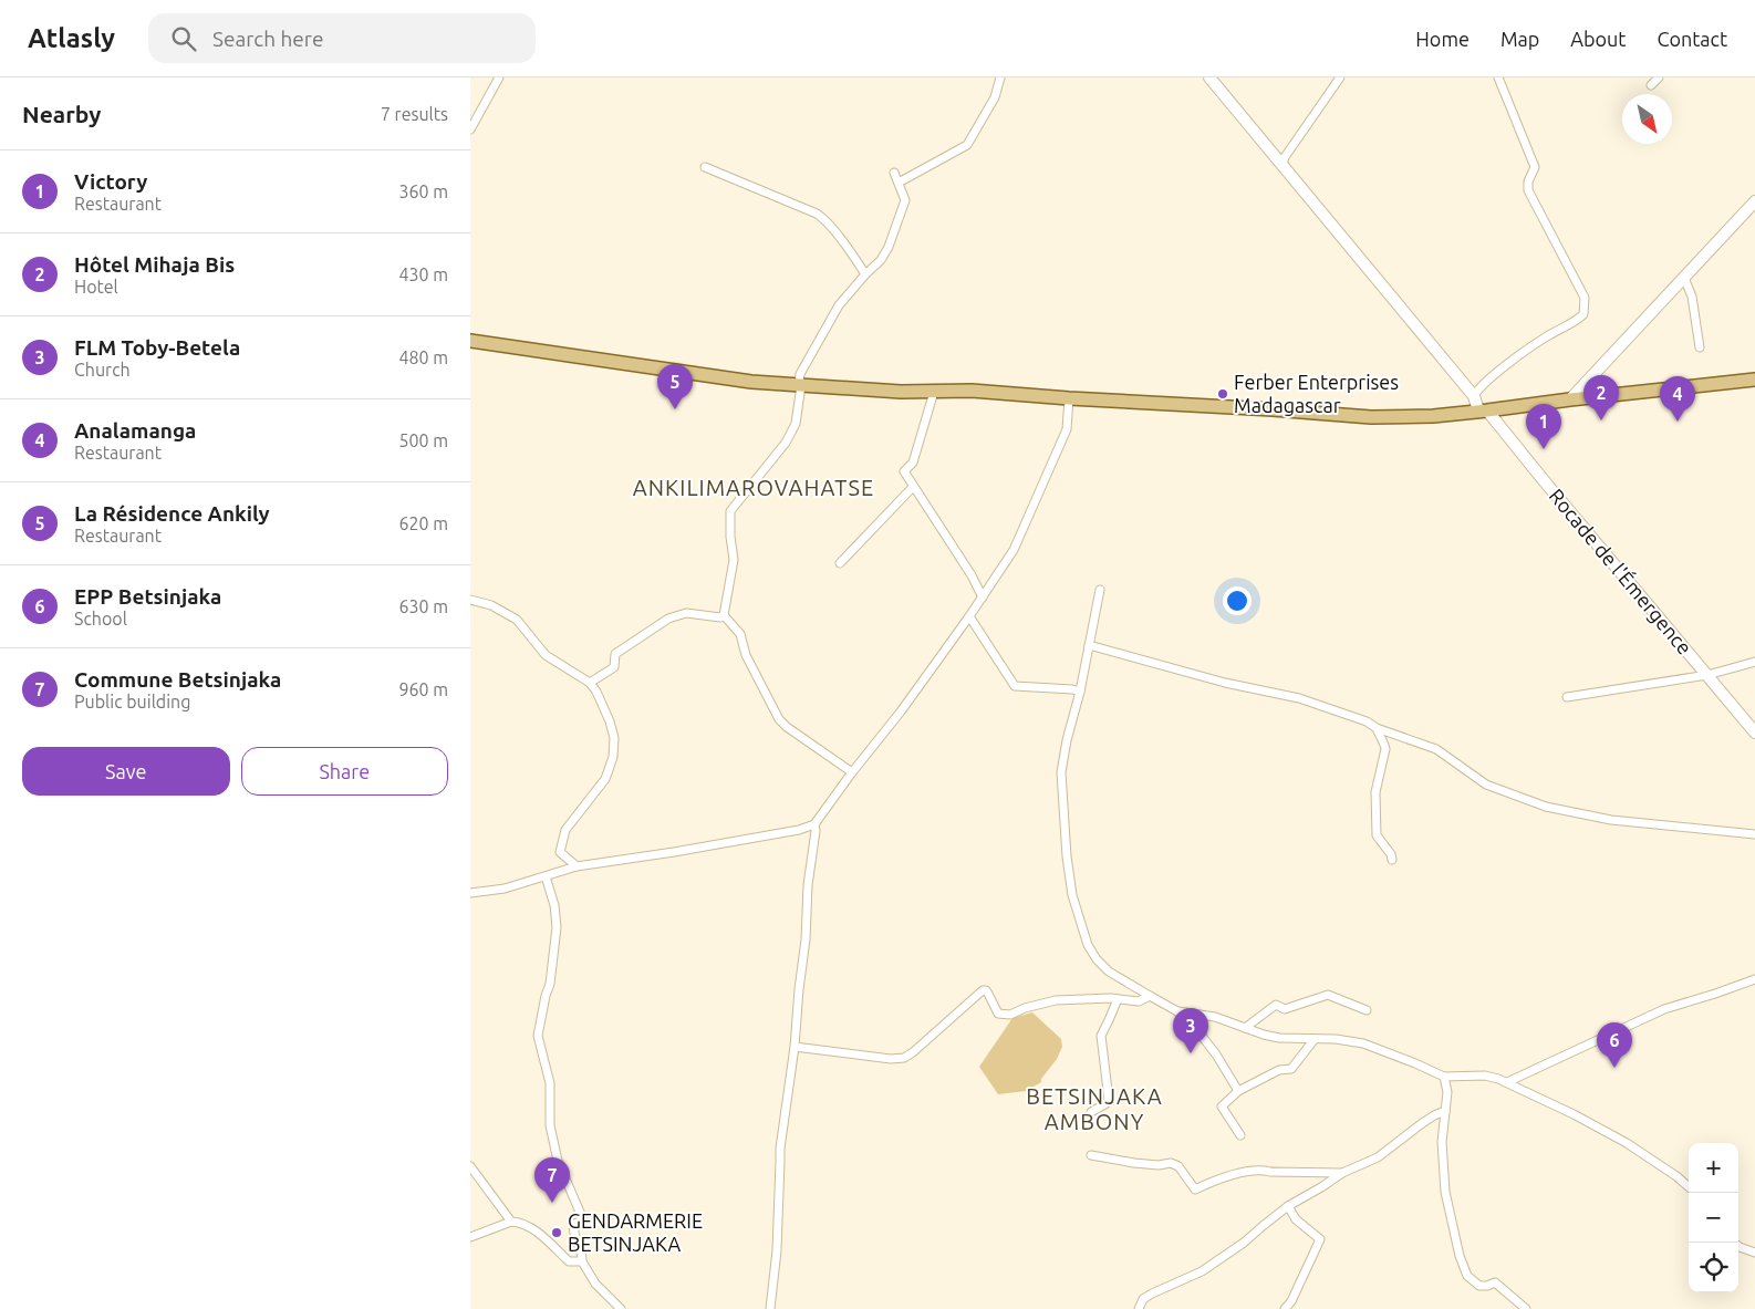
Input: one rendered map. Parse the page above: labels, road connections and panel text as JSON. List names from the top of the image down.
{
  "streets": {
    "street": ["Rocade de l'Émergence"]
  },
  "districts": ["ANKILIMAROVAHATSE", "BETSINJAKA AMBONY"],
  "places": ["Ferber Enterprises Madagascar", "GENDARMERIE BETSINJAKA"],
  "north": "bottom right",
  "page": {
    "header": "Atlasly",
    "search": "Search here",
    "nav": [
      "Home",
      "Map",
      "About",
      "Contact"
    ],
    "heading": ["Nearby", "7 results"],
    "list": [
      {
        "mark": "1",
        "name": "Victory",
        "note": "Restaurant",
        "value": "360 m"
      },
      {
        "mark": "2",
        "name": "Hôtel Mihaja Bis",
        "note": "Hotel",
        "value": "430 m"
      },
      {
        "mark": "3",
        "name": "FLM Toby-Betela",
        "note": "Church",
        "value": "480 m"
      },
      {
        "mark": "4",
        "name": "Analamanga",
        "note": "Restaurant",
        "value": "500 m"
      },
      {
        "mark": "5",
        "name": "La Résidence Ankily",
        "note": "Restaurant",
        "value": "620 m"
      },
      {
        "mark": "6",
        "name": "EPP Betsinjaka",
        "note": "School",
        "value": "630 m"
      },
      {
        "mark": "7",
        "name": "Commune Betsinjaka",
        "note": "Public building",
        "value": "960 m"
      }
    ],
    "pins": [
      "5",
      "2",
      "4",
      "1",
      "3",
      "6",
      "7"
    ],
    "buttons": ["Save", "Share"],
    "map_buttons": ["+", "−"]
  }
}
